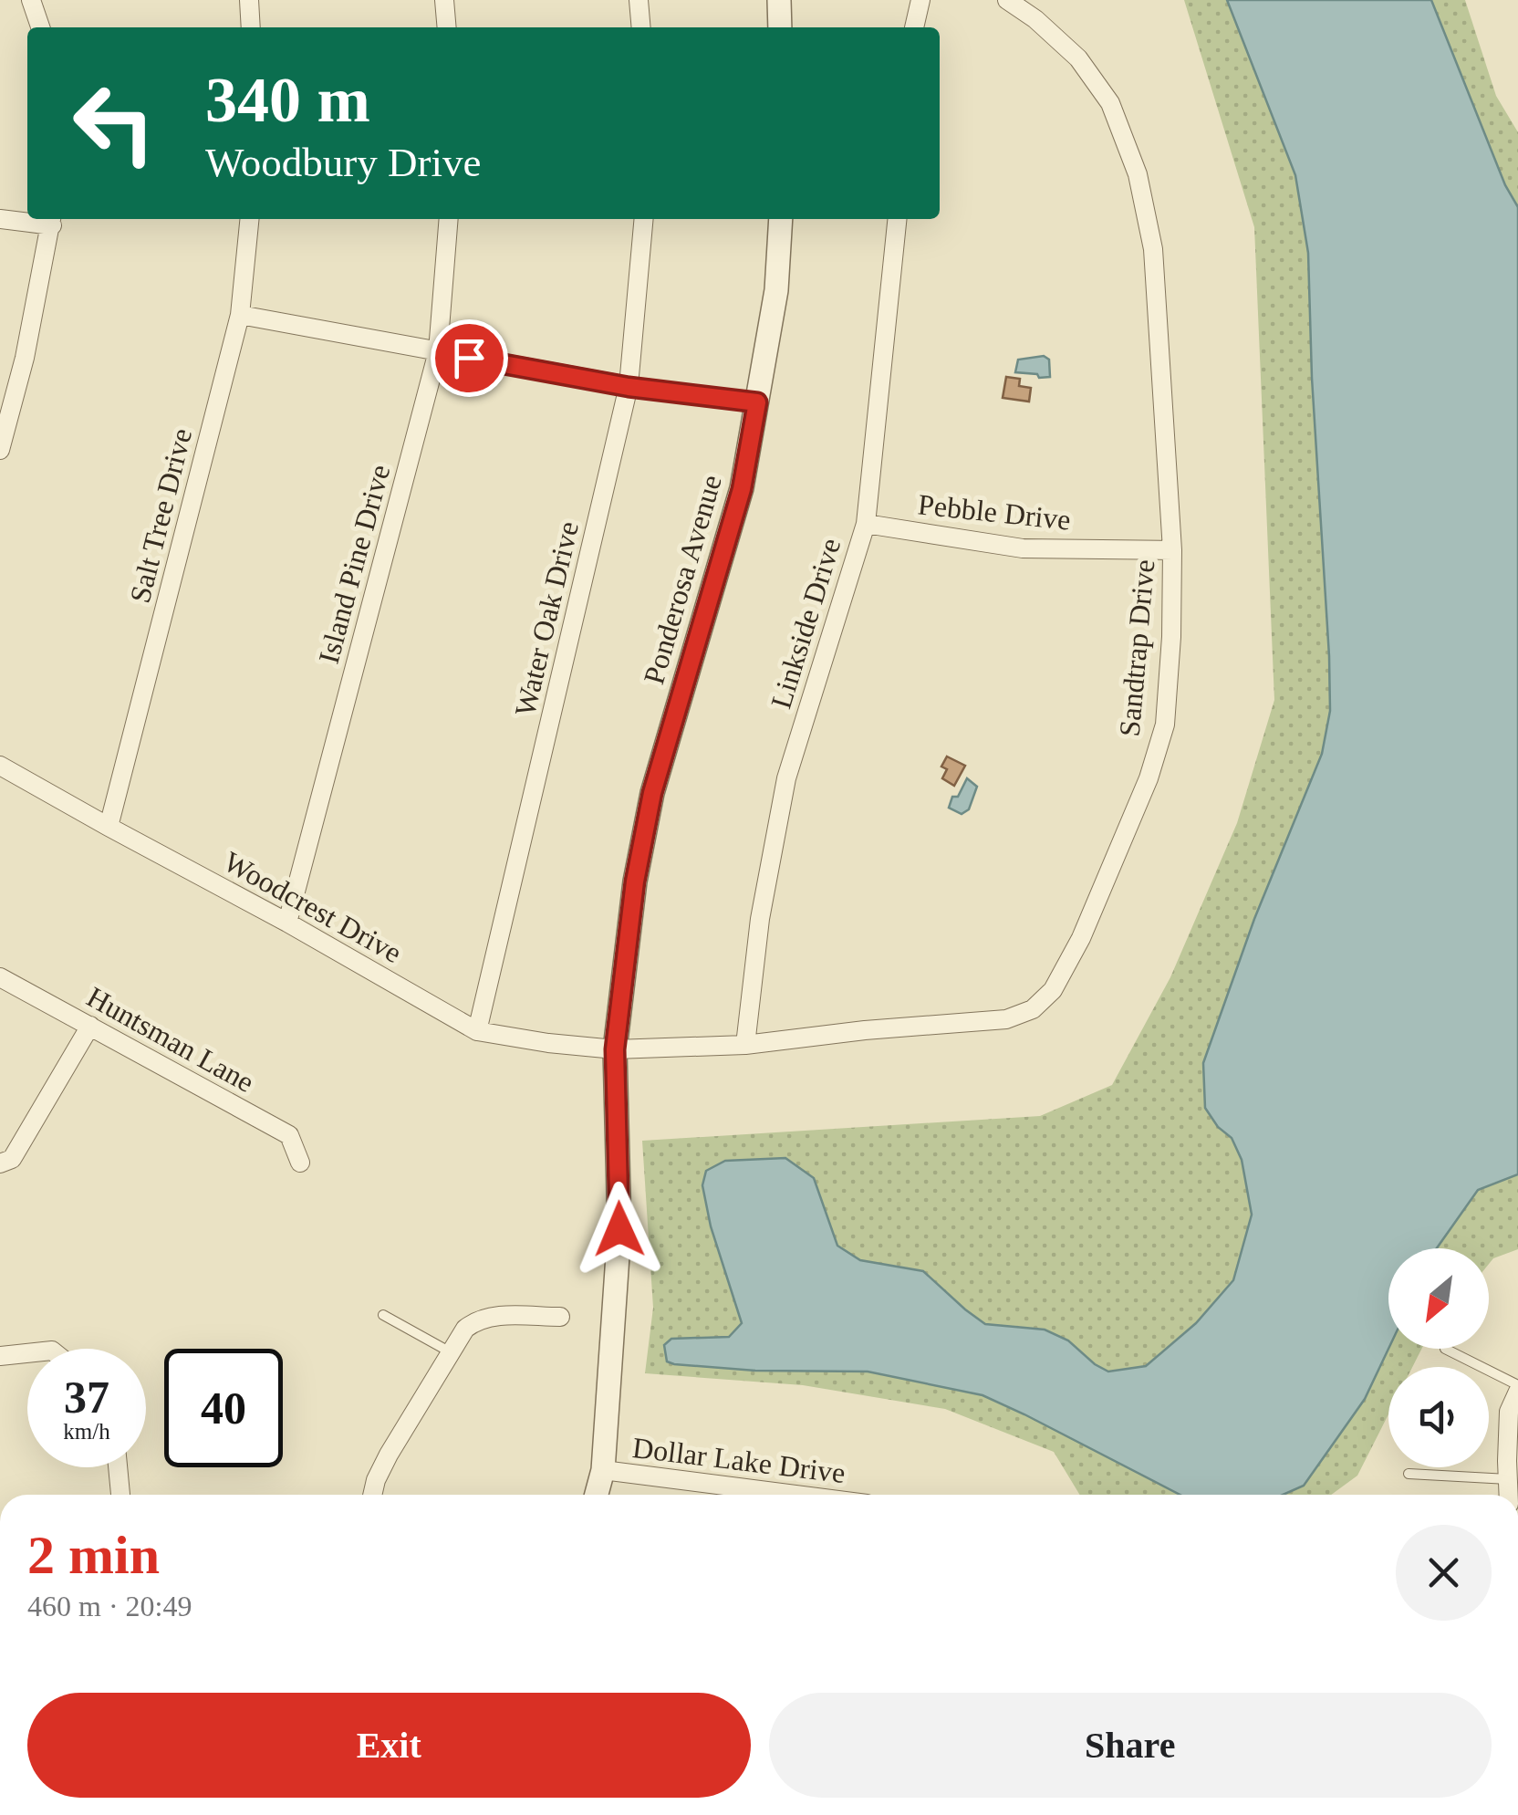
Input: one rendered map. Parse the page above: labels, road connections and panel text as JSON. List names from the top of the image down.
{
  "streets": {
    "street": [
      "Pebble Drive",
      "Salt Tree Drive",
      "Island Pine Drive",
      "Ponderosa Avenue",
      "Water Oak Drive",
      "Linkside Drive",
      "Sandtrap Drive",
      "Woodcrest Drive",
      "Huntsman Lane",
      "Dollar Lake Drive"
    ]
  },
  "crossings": [
    ["Pebble Drive", "Linkside Drive"],
    ["Pebble Drive", "Sandtrap Drive"],
    ["Salt Tree Drive", "Woodcrest Drive"],
    ["Island Pine Drive", "Woodcrest Drive"],
    ["Ponderosa Avenue", "Sandtrap Drive"],
    ["Ponderosa Avenue", "Woodcrest Drive"],
    ["Ponderosa Avenue", "Dollar Lake Drive"],
    ["Water Oak Drive", "Woodcrest Drive"],
    ["Linkside Drive", "Sandtrap Drive"],
    ["Sandtrap Drive", "Woodcrest Drive"]
  ],
  "north": "bottom left",
  "page": {
    "turn": ["340 m", "Woodbury Drive"],
    "speed": "37 km/h",
    "limit": "40",
    "heading": ["2 min", "460 m · 20:49"],
    "buttons": ["Exit", "Share"]
  }
}
